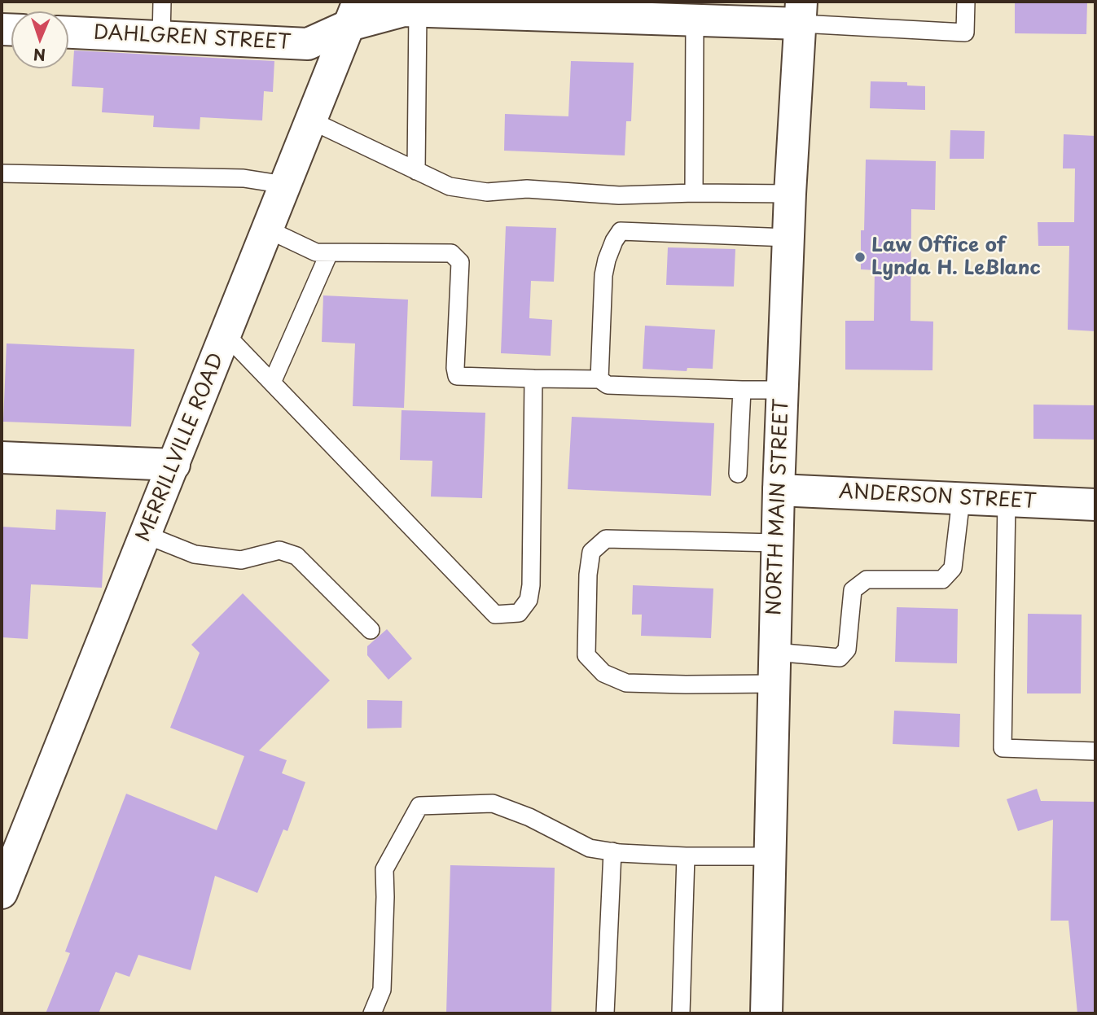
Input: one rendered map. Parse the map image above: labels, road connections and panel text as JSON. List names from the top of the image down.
{
  "streets": {
    "street": [
      "DAHLGREN STREET",
      "MERRILLVILLE ROAD",
      "ANDERSON STREET",
      "NORTH MAIN STREET"
    ]
  },
  "crossings": [
    ["DAHLGREN STREET", "MERRILLVILLE ROAD"],
    ["DAHLGREN STREET", "NORTH MAIN STREET"],
    ["ANDERSON STREET", "NORTH MAIN STREET"]
  ],
  "places": ["Law Office of Lynda H. LeBlanc"],
  "north": "bottom"
}
